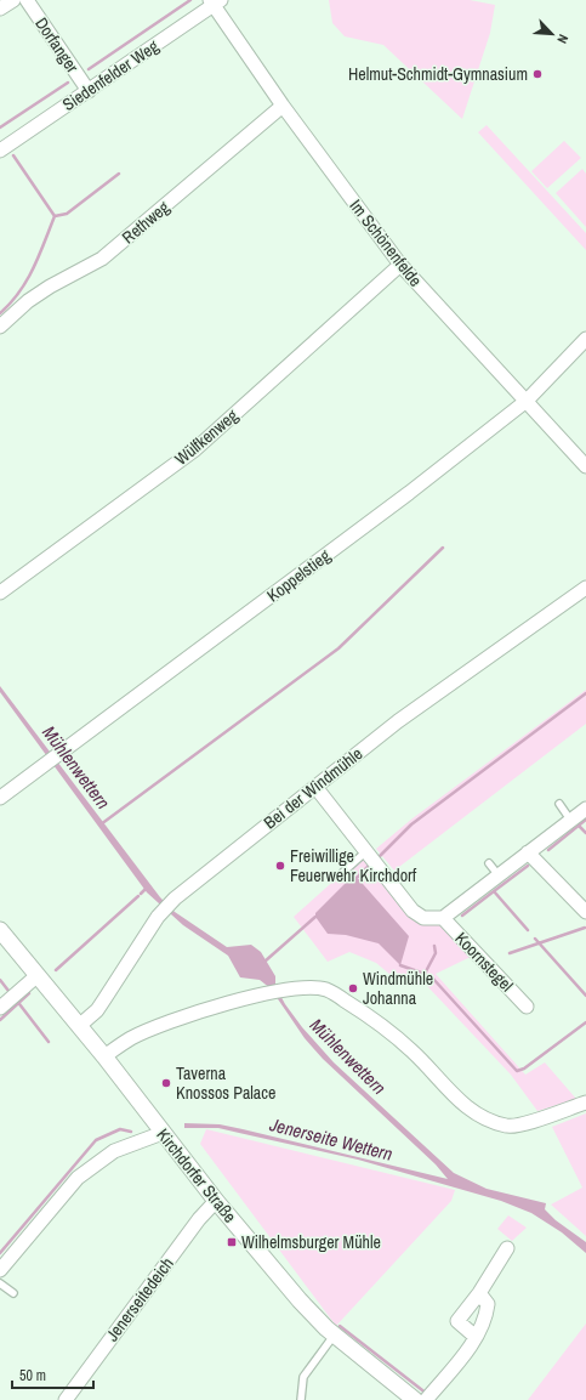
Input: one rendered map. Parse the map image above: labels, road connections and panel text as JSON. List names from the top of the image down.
{
  "streets": {
    "street": [
      "Dorfanger",
      "Siedenfelder Weg",
      "Rethweg",
      "Im Schönenfelde",
      "Wülfkenweg",
      "Koppelstieg",
      "Bei der Windmühle",
      "Koornstegel",
      "Kirchdorfer Straße",
      "Jenerseitedeich"
    ]
  },
  "crossings": [
    ["Dorfanger", "Siedenfelder Weg"],
    ["Siedenfelder Weg", "Im Schönenfelde"],
    ["Rethweg", "Im Schönenfelde"],
    ["Im Schönenfelde", "Wülfkenweg"],
    ["Im Schönenfelde", "Koppelstieg"],
    ["Bei der Windmühle", "Kirchdorfer Straße"],
    ["Kirchdorfer Straße", "Jenerseitedeich"]
  ],
  "water": ["Mühlenwettern", "Jenerseite Wettern"],
  "places": {
    "other": [
      "Helmut-Schmidt-Gymnasium",
      "Freiwillige Feuerwehr Kirchdorf",
      "Windmühle Johanna",
      "Taverna Knossos Palace"
    ],
    "transit": ["Wilhelmsburger Mühle"]
  },
  "scale_bar": "50 m",
  "north": "bottom right"
}
